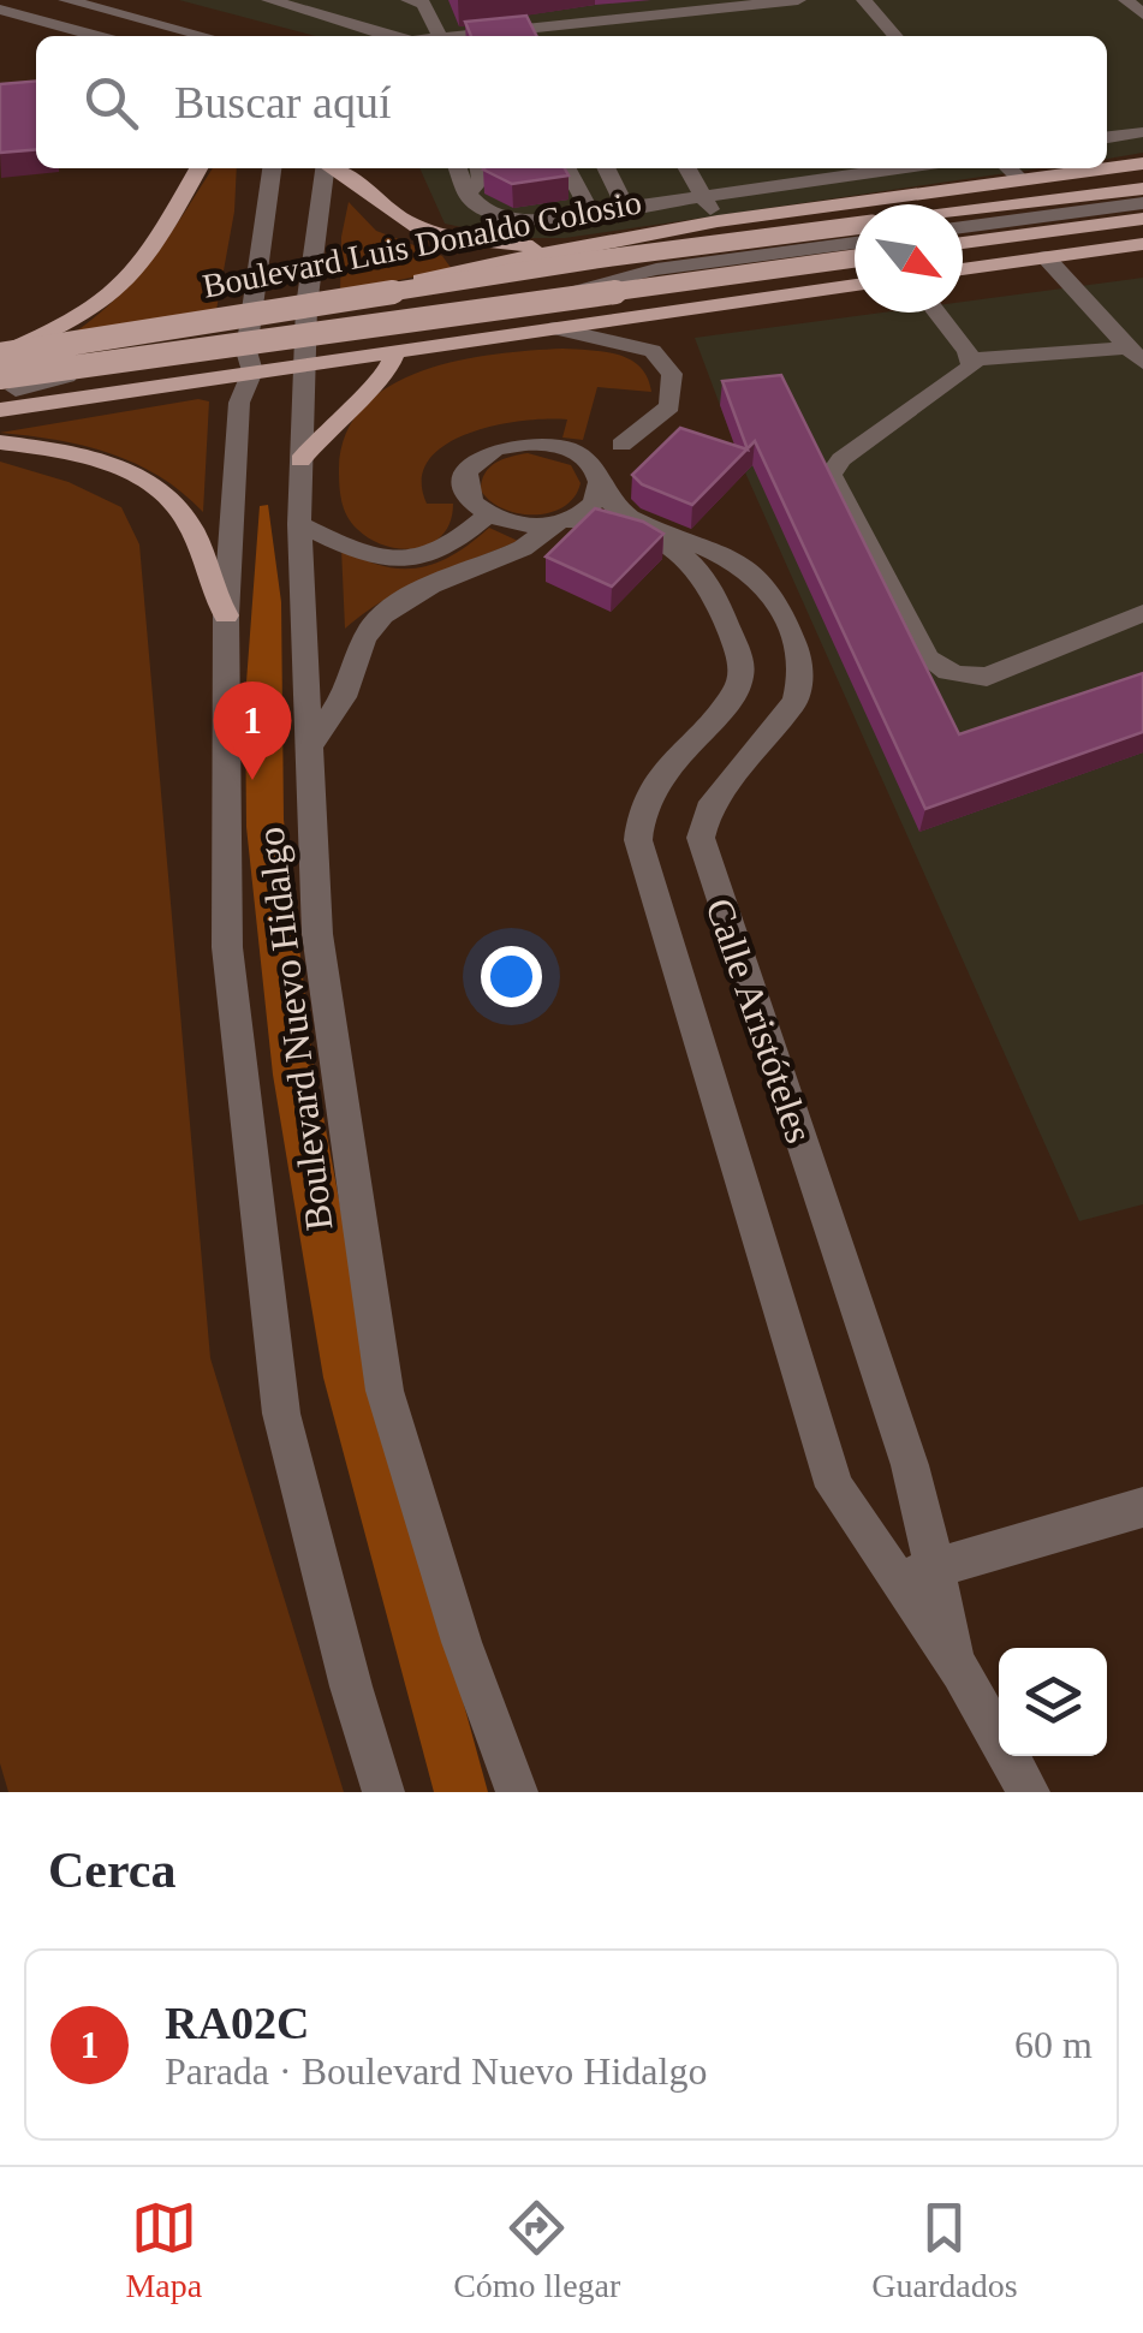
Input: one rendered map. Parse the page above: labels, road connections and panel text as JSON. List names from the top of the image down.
{
  "streets": {
    "main road": ["Boulevard Luis Donaldo Colosio"],
    "street": ["Calle Aristóteles", "Boulevard Nuevo Hidalgo"]
  },
  "crossings": [
    ["Boulevard Luis Donaldo Colosio", "Boulevard Nuevo Hidalgo"]
  ],
  "north": "bottom right",
  "page": {
    "search": "Buscar aquí",
    "pins": "1",
    "heading": "Cerca",
    "list": [
      {
        "mark": "1",
        "name": "RA02C",
        "note": "Parada · Boulevard Nuevo Hidalgo",
        "value": "60 m"
      }
    ],
    "nav": ["Mapa", "Cómo llegar", "Guardados"]
  }
}
